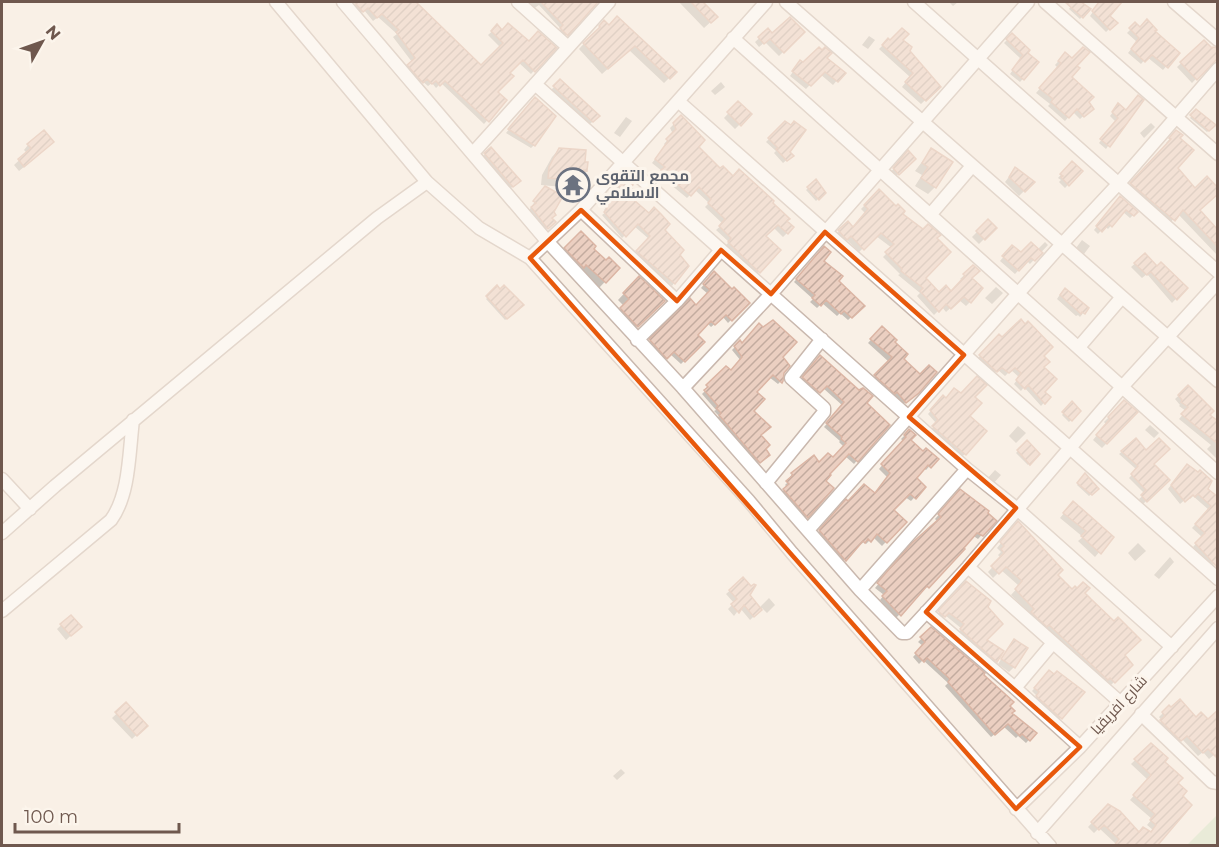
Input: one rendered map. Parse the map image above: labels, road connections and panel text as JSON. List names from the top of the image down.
{
  "streets": {
    "street": ["شارع افريقيا"]
  },
  "places": {
    "temple": ["مجمع التقوى الاسلامي"]
  },
  "scale_bar": "100 m",
  "north": "top right"
}
